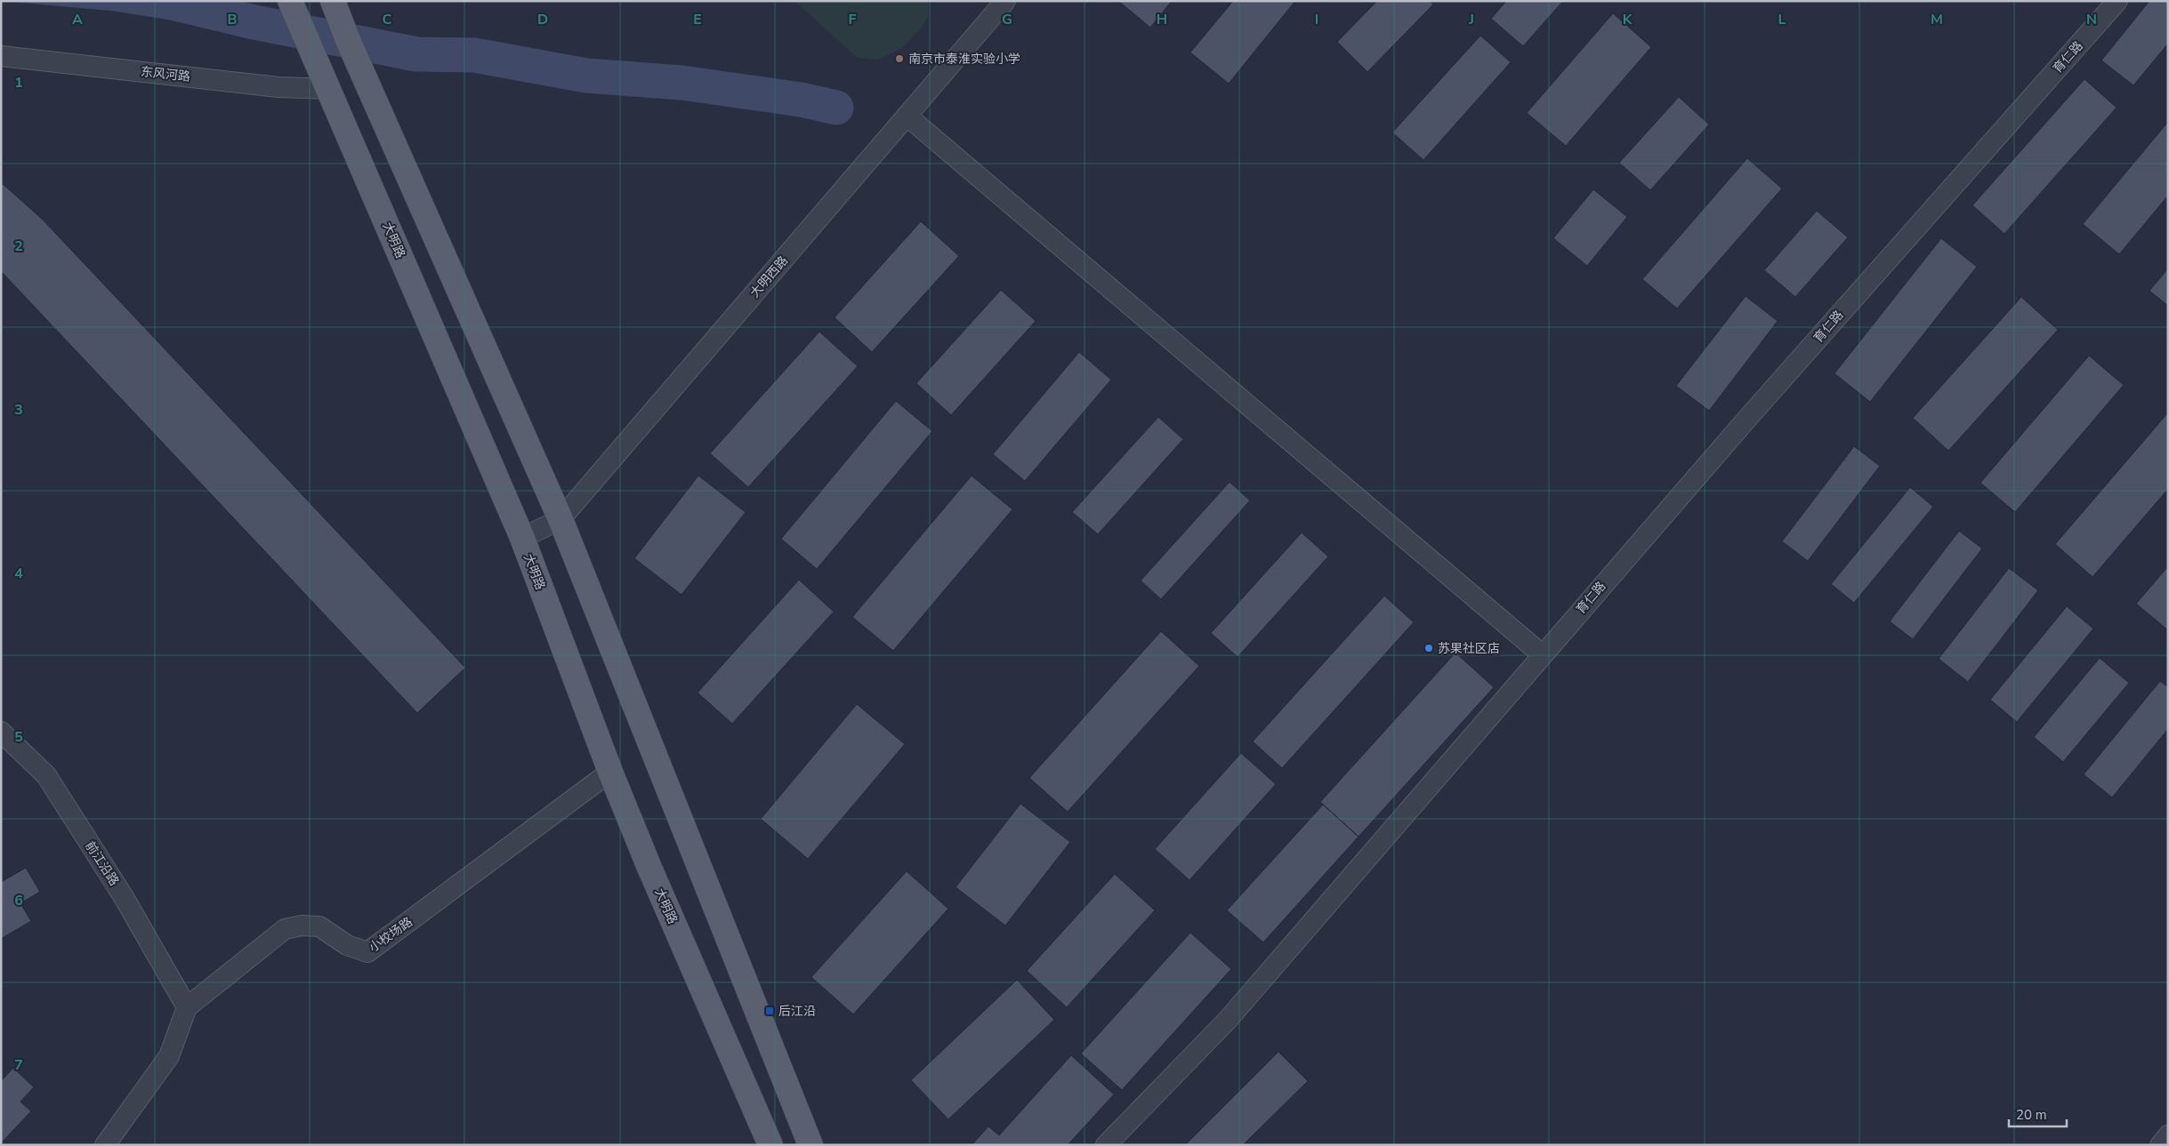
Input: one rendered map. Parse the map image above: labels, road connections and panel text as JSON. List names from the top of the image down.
{
  "streets": {
    "street": [
      "育仁路",
      "东风河路",
      "大明西路",
      "前江沿路",
      "小校场路"
    ]
  },
  "crossings": [
    ["前江沿路", "小校场路"]
  ],
  "places": {
    "other": ["南京市泰淮实验小学", "苏果社区店"],
    "transit": ["后江沿"]
  },
  "scale_bar": "20 m",
  "grid": {
    "columns": [
      "A",
      "B",
      "C",
      "D",
      "E",
      "F",
      "G",
      "H",
      "I",
      "J",
      "K",
      "L",
      "M",
      "N"
    ],
    "rows": [
      "1",
      "2",
      "3",
      "4",
      "5",
      "6",
      "7"
    ]
  }
}
